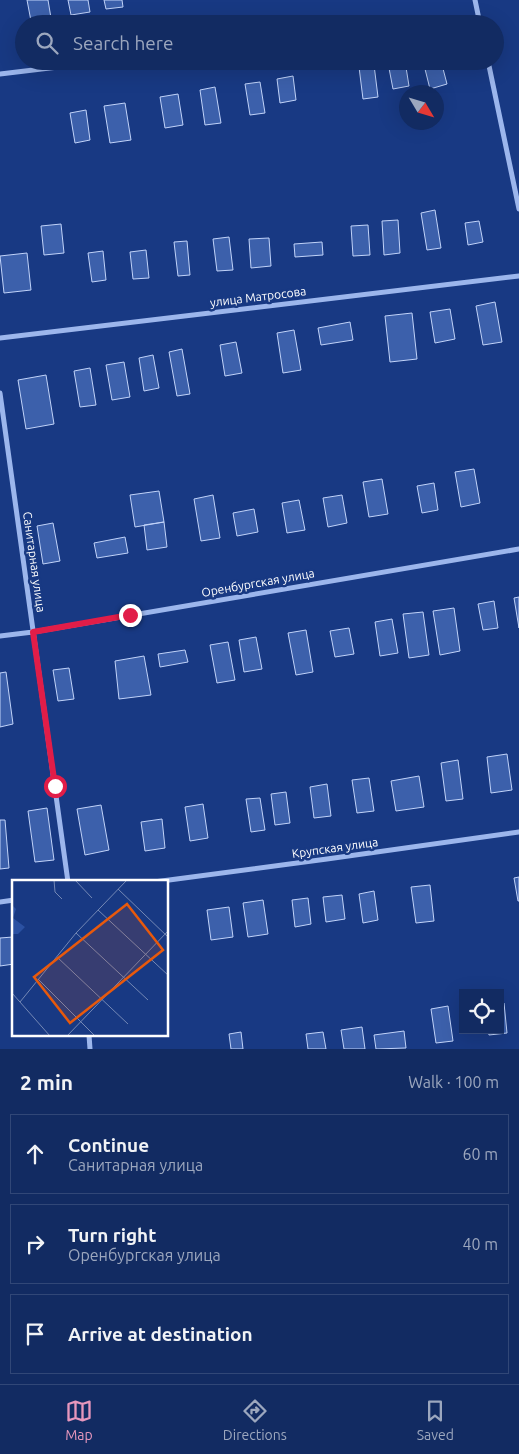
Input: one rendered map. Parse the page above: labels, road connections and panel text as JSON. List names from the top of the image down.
{
  "streets": {
    "street": [
      "улица Матросова",
      "Санитарная улица",
      "Оренбургская улица",
      "Крупская улица"
    ]
  },
  "crossings": [
    ["Санитарная улица", "Оренбургская улица"]
  ],
  "north": "bottom right",
  "page": {
    "search": "Search here",
    "heading": ["2 min", "Walk · 100 m"],
    "list": [
      ["Continue", "Санитарная улица", "60 m"],
      ["Turn right", "Оренбургская улица", "40 m"],
      "Arrive at destination"
    ],
    "nav": ["Map", "Directions", "Saved"]
  }
}
